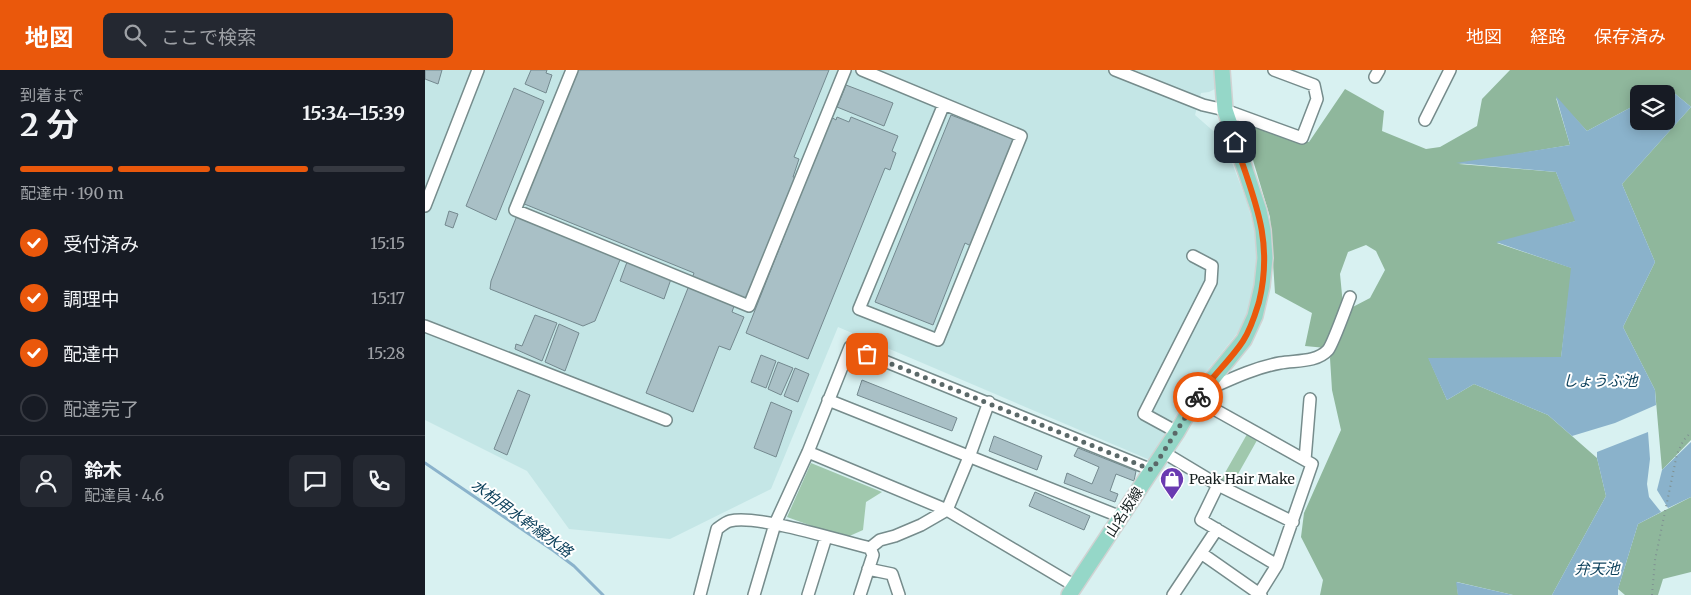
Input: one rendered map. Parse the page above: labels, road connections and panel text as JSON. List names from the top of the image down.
{
  "streets": {
    "main road": ["山名坂線"]
  },
  "water": ["しょうぶ池", "水柏用水幹線水路", "弁天池"],
  "places": {
    "shop": ["Peak Hair Make"]
  },
  "page": {
    "header": "地図",
    "search": "ここで検索",
    "nav": ["地図", "経路", "保存済み"],
    "heading": ["2 分", "到着まで", "15:34–15:39"],
    "panel": ["鈴木", "配達員 · 4.6"],
    "bar": "配達中 · 190 m",
    "list": [
      ["受付済み", "15:15"],
      ["調理中", "15:17"],
      ["配達中", "15:28"],
      "配達完了"
    ]
  }
}
